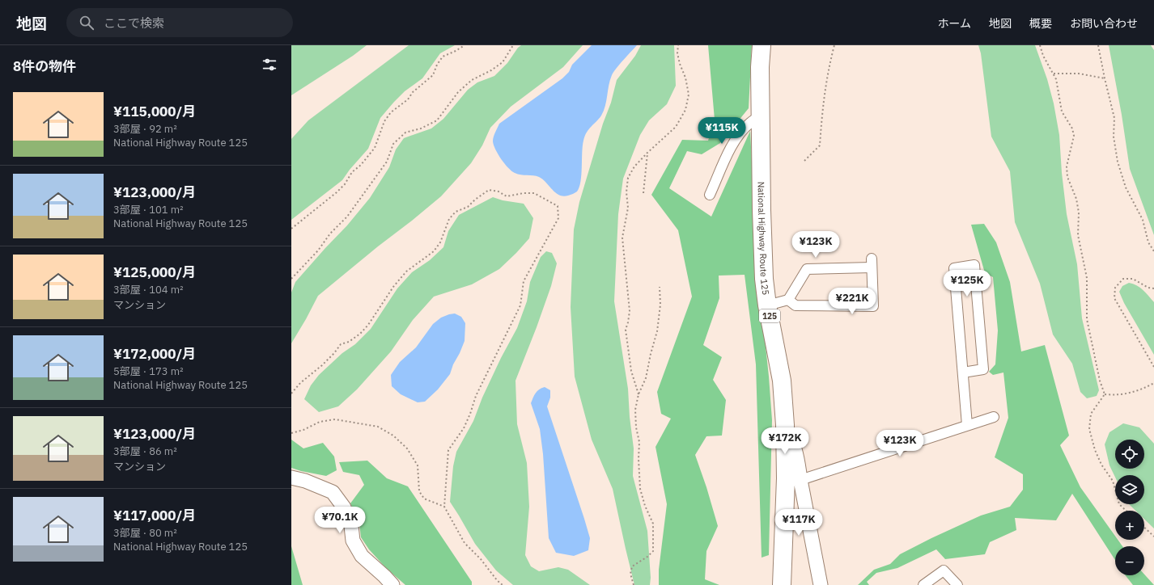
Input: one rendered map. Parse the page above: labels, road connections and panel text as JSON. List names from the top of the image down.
{
  "streets": {
    "highway": ["National Highway Route 125", "125"]
  },
  "page": {
    "header": "地図",
    "search": "ここで検索",
    "nav": [
      "ホーム",
      "地図",
      "概要",
      "お問い合わせ"
    ],
    "heading": "8件の物件",
    "list": [
      {
        "name": "¥115,000/月",
        "note": "3部屋 · 92 m² · National Highway Route 125"
      },
      {
        "name": "¥123,000/月",
        "note": "3部屋 · 101 m² · National Highway Route 125"
      },
      {
        "name": "¥125,000/月",
        "note": "3部屋 · 104 m² · マンション"
      },
      {
        "name": "¥172,000/月",
        "note": "5部屋 · 173 m² · National Highway Route 125"
      },
      {
        "name": "¥123,000/月",
        "note": "3部屋 · 86 m² · マンション"
      },
      {
        "name": "¥117,000/月",
        "note": "3部屋 · 80 m² · National Highway Route 125"
      }
    ],
    "price": [
      "¥115K",
      "¥123K",
      "¥125K",
      "¥221K",
      "¥172K",
      "¥123K",
      "¥70.1K",
      "¥117K"
    ],
    "map_buttons": ["+", "−"]
  }
}
